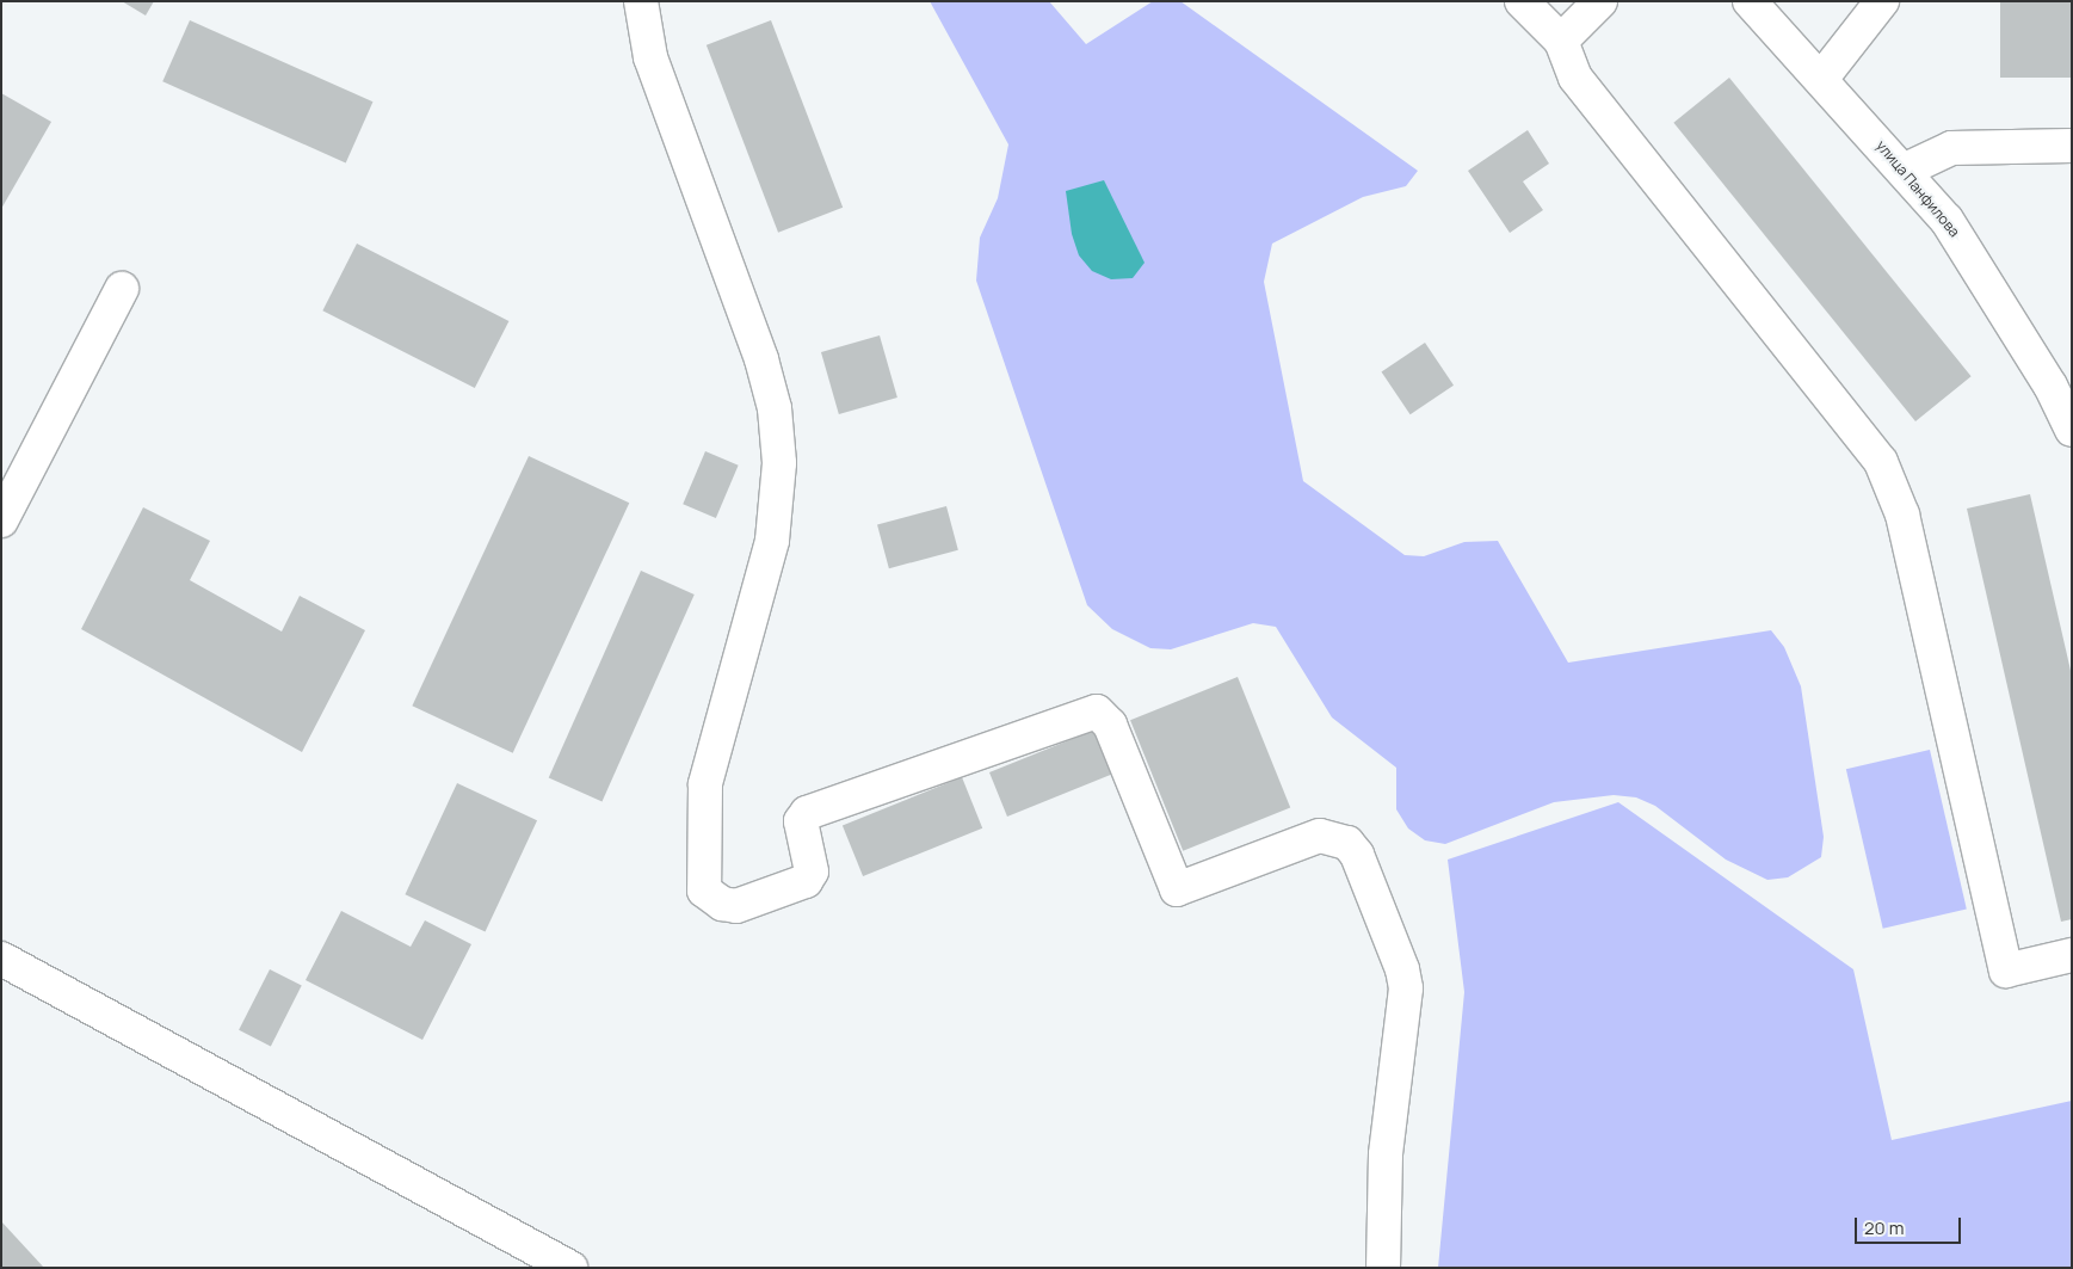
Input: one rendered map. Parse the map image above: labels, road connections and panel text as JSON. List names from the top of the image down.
{
  "streets": {
    "street": ["улица Панфилова"]
  },
  "scale_bar": "20 m"
}
